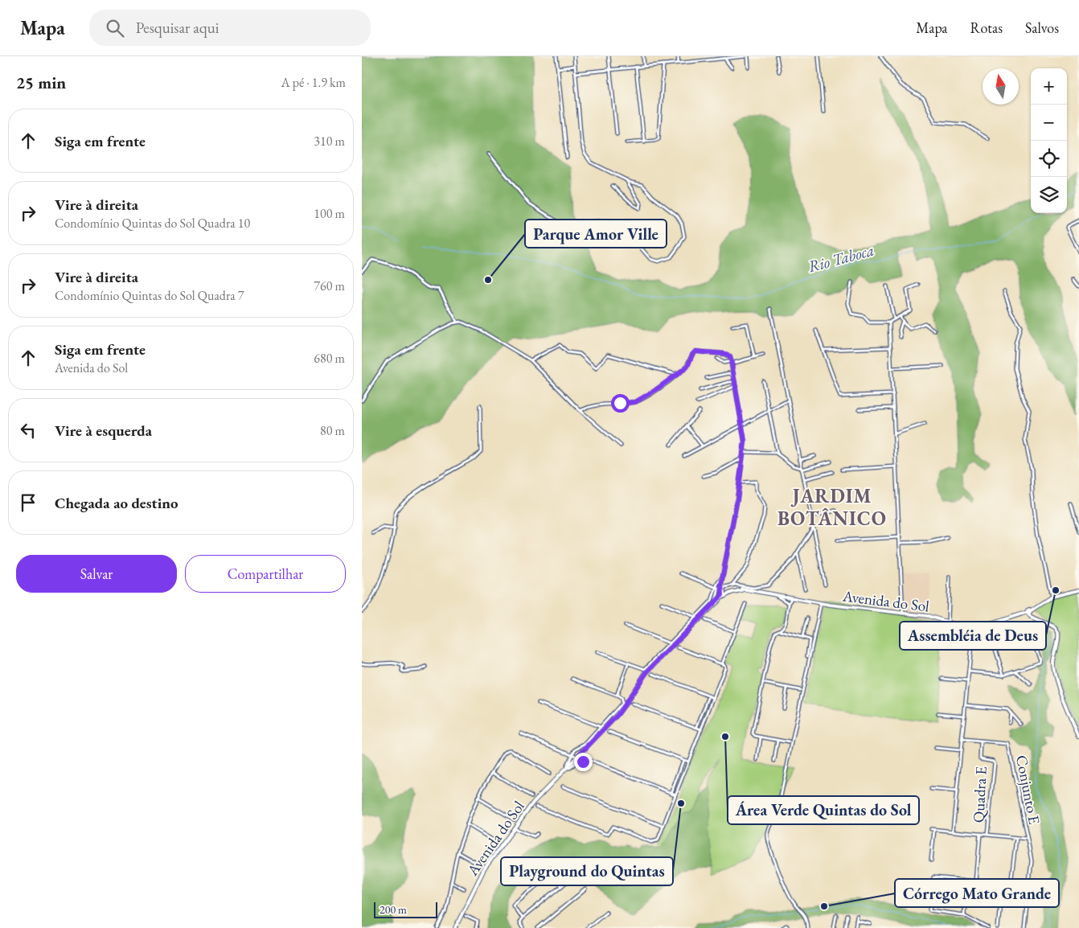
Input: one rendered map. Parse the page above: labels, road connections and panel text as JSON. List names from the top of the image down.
{
  "streets": {
    "street": ["Avenida do Sol", "Conjunto E", "Quadra E"]
  },
  "crossings": [
    ["Conjunto E", "Quadra E"]
  ],
  "districts": ["JARDIM BOTÂNICO"],
  "water": ["Rio Taboca"],
  "places": [
    "Parque Amor Ville",
    "Assembléia de Deus",
    "Área Verde Quintas do Sol",
    "Playground do Quintas",
    "Córrego Mato Grande"
  ],
  "scale_bar": "200 m",
  "north": "top",
  "page": {
    "header": "Mapa",
    "search": "Pesquisar aqui",
    "nav": ["Mapa", "Rotas", "Salvos"],
    "heading": ["25 min", "A pé · 1.9 km"],
    "map_buttons": ["+", "−"],
    "list": [
      ["Siga em frente", "310 m"],
      ["Vire à direita", "Condomínio Quintas do Sol Quadra 10", "100 m"],
      ["Vire à direita", "Condomínio Quintas do Sol Quadra 7", "760 m"],
      ["Siga em frente", "Avenida do Sol", "680 m"],
      ["Vire à esquerda", "80 m"],
      "Chegada ao destino"
    ],
    "buttons": ["Salvar", "Compartilhar"],
    "scale": "200 m"
  }
}
